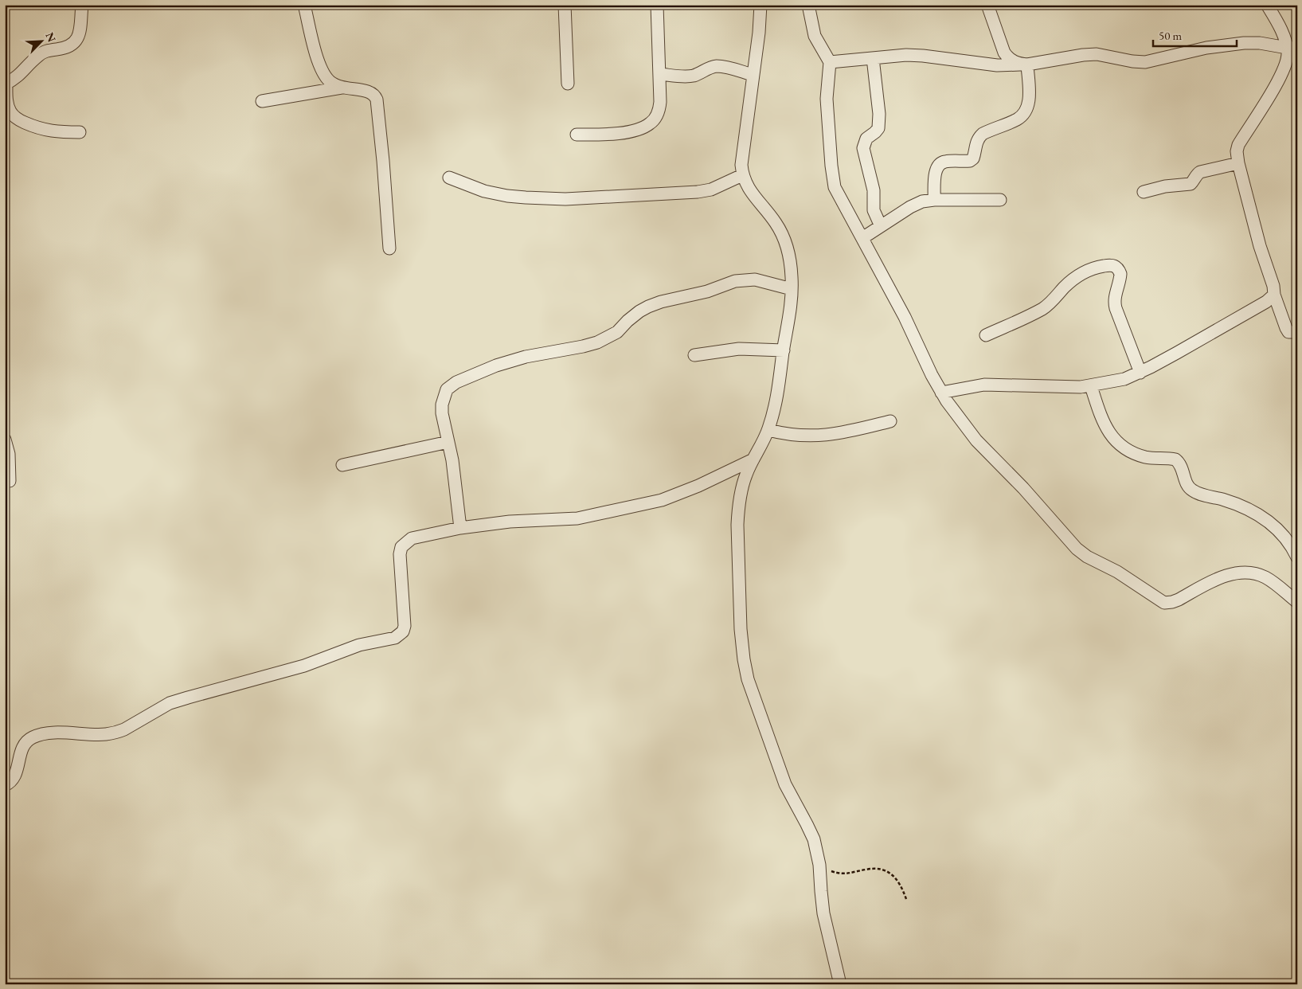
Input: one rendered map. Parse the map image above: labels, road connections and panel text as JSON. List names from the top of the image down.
{
  "scale_bar": "50 m",
  "north": "top right"
}
